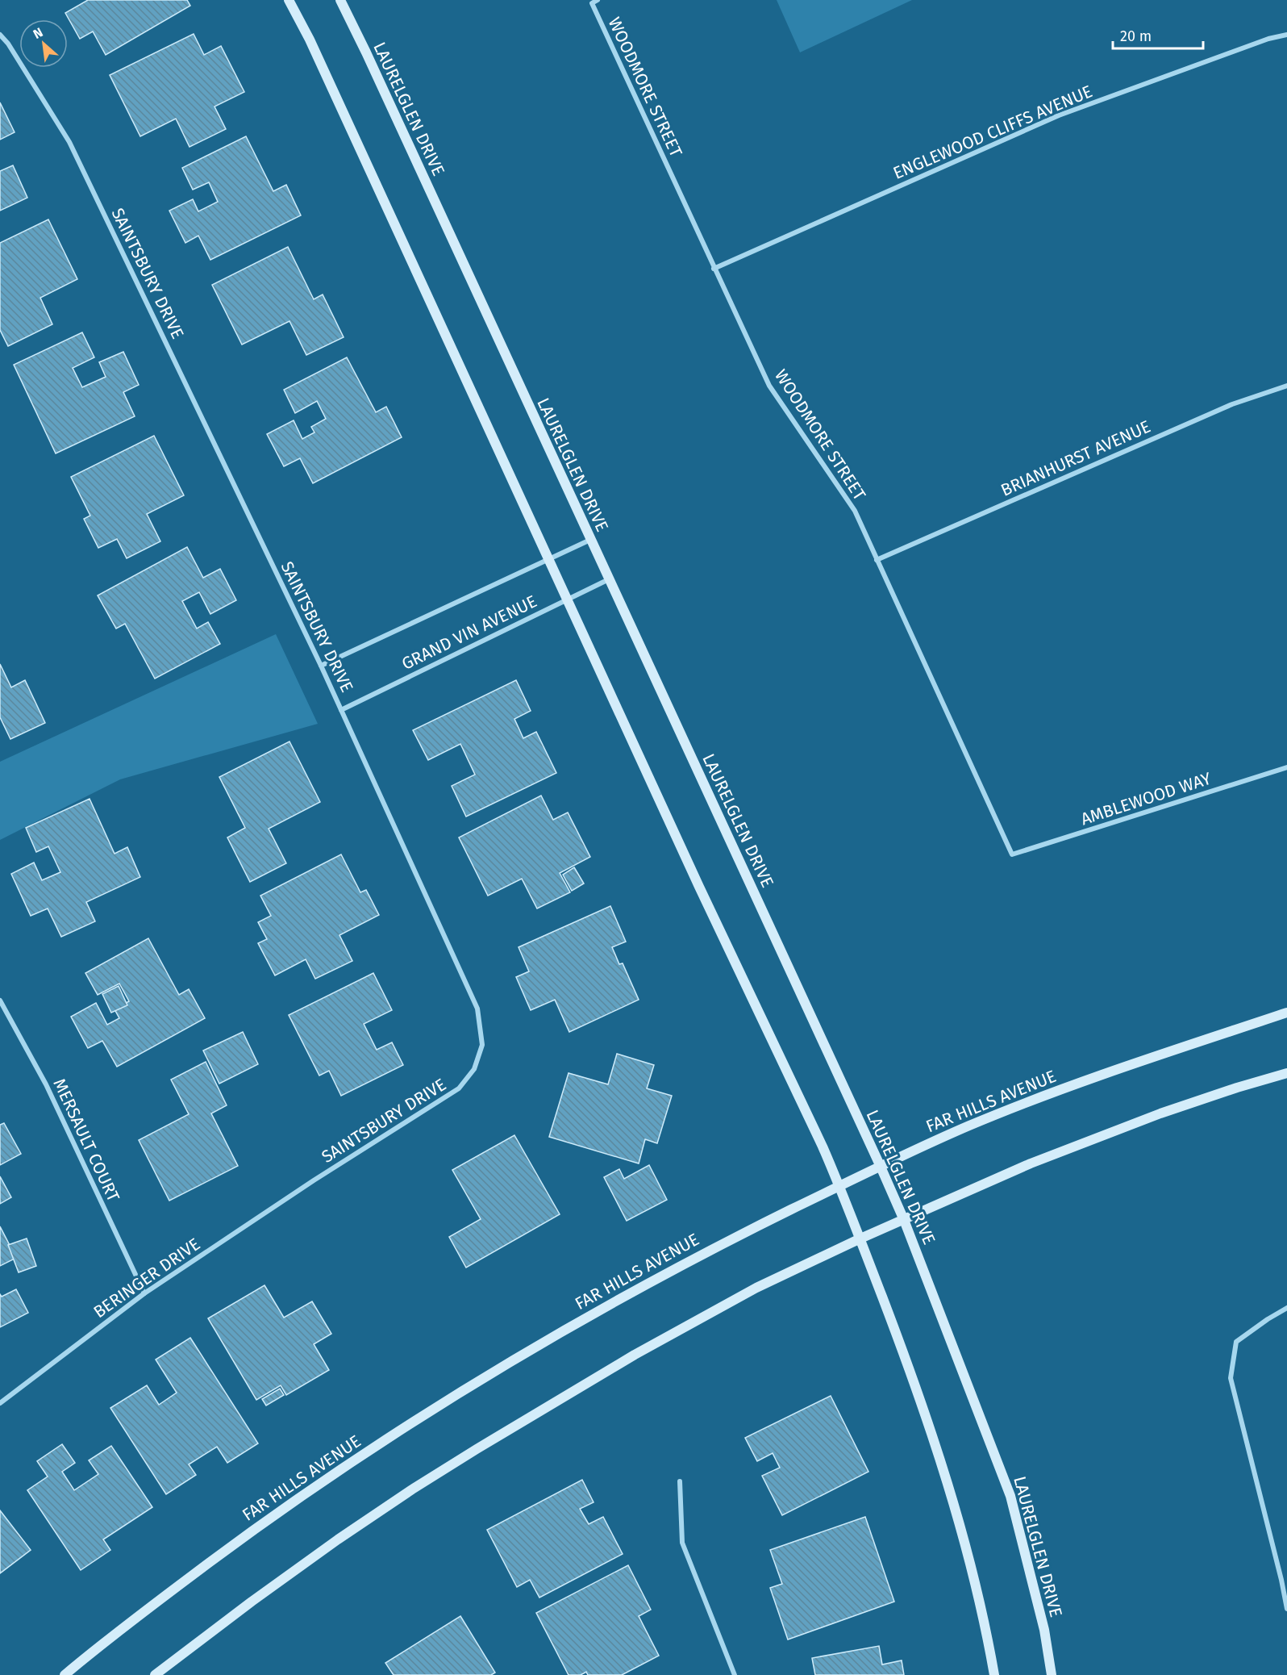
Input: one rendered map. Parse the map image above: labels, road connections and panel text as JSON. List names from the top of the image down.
{
  "streets": {
    "street": [
      "WOODMORE STREET",
      "LAURELGLEN DRIVE",
      "ENGLEWOOD CLIFFS AVENUE",
      "SAINTSBURY DRIVE",
      "BRIANHURST AVENUE",
      "GRAND VIN AVENUE",
      "AMBLEWOOD WAY",
      "FAR HILLS AVENUE",
      "MERSAULT COURT",
      "BERINGER DRIVE"
    ]
  },
  "crossings": [
    ["WOODMORE STREET", "ENGLEWOOD CLIFFS AVENUE"],
    ["WOODMORE STREET", "BRIANHURST AVENUE"],
    ["WOODMORE STREET", "AMBLEWOOD WAY"],
    ["LAURELGLEN DRIVE", "GRAND VIN AVENUE"],
    ["LAURELGLEN DRIVE", "FAR HILLS AVENUE"],
    ["SAINTSBURY DRIVE", "GRAND VIN AVENUE"],
    ["SAINTSBURY DRIVE", "BERINGER DRIVE"],
    ["MERSAULT COURT", "BERINGER DRIVE"]
  ],
  "scale_bar": "20 m",
  "north": "top left"
}
